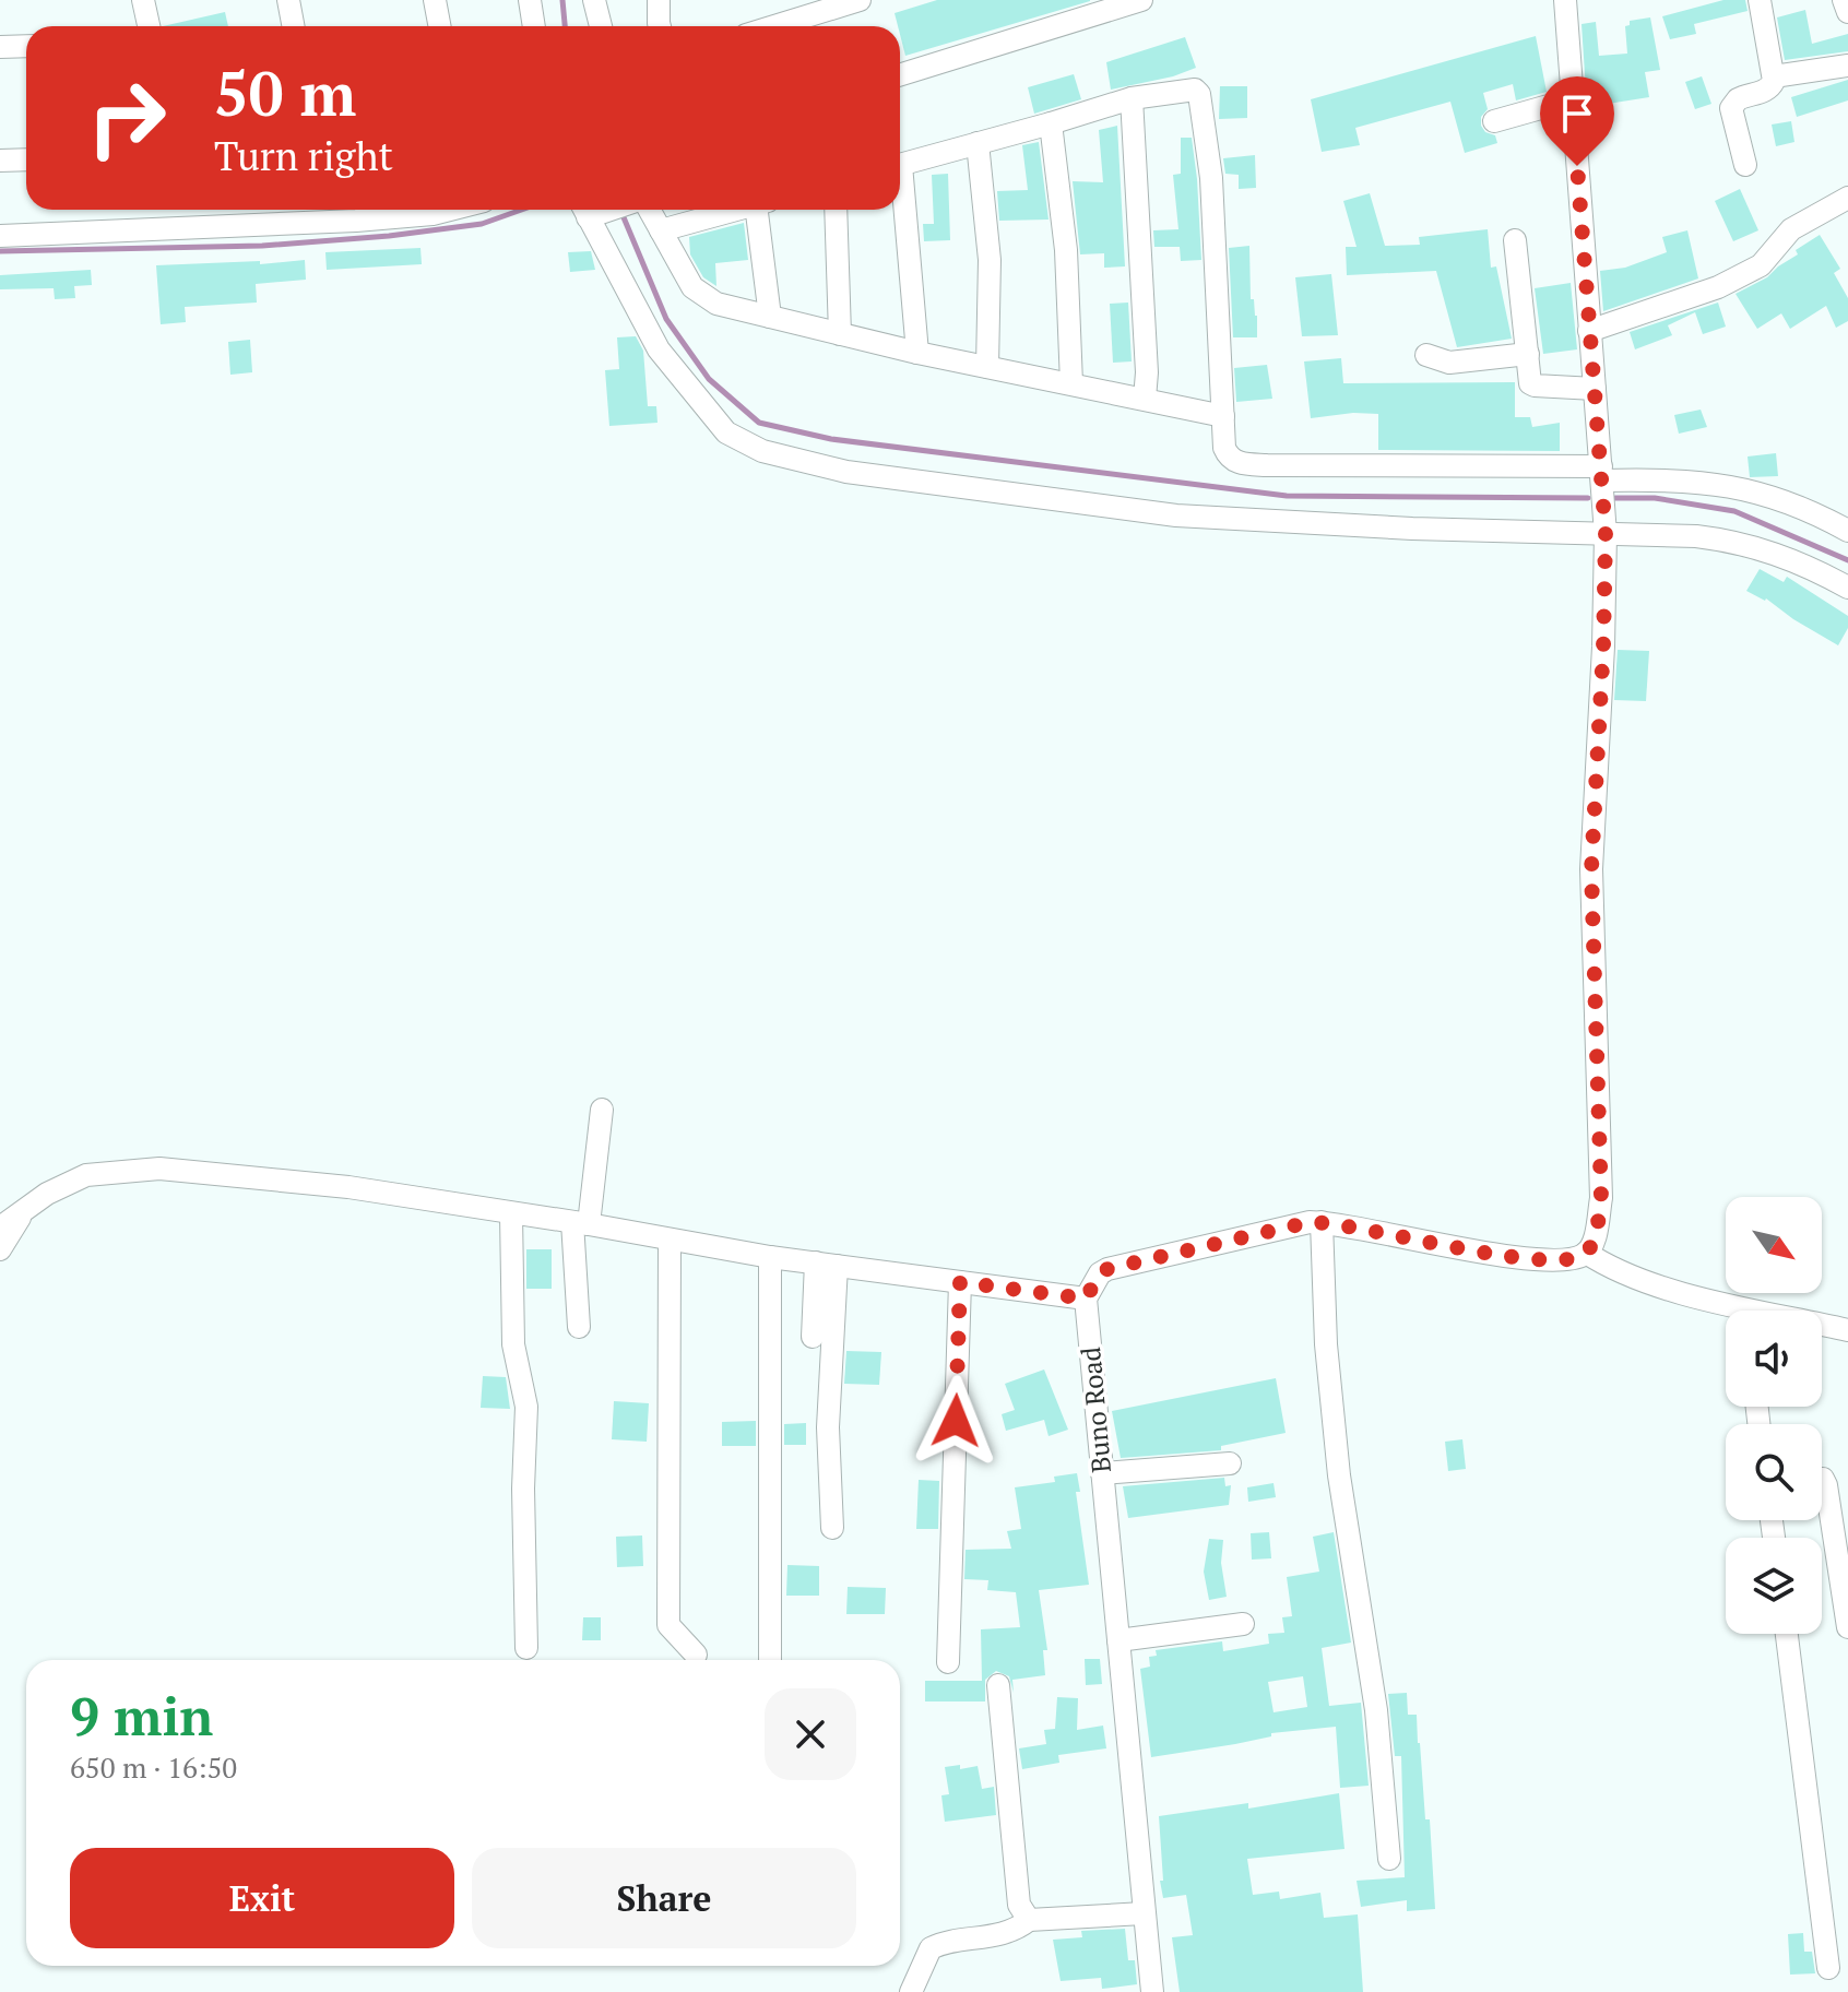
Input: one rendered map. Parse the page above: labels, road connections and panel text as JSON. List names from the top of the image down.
{
  "streets": {
    "street": ["Buno Road"]
  },
  "north": "bottom right",
  "page": {
    "turn": ["50 m", "Turn right"],
    "heading": ["9 min", "650 m · 16:50"],
    "buttons": ["Exit", "Share"]
  }
}
